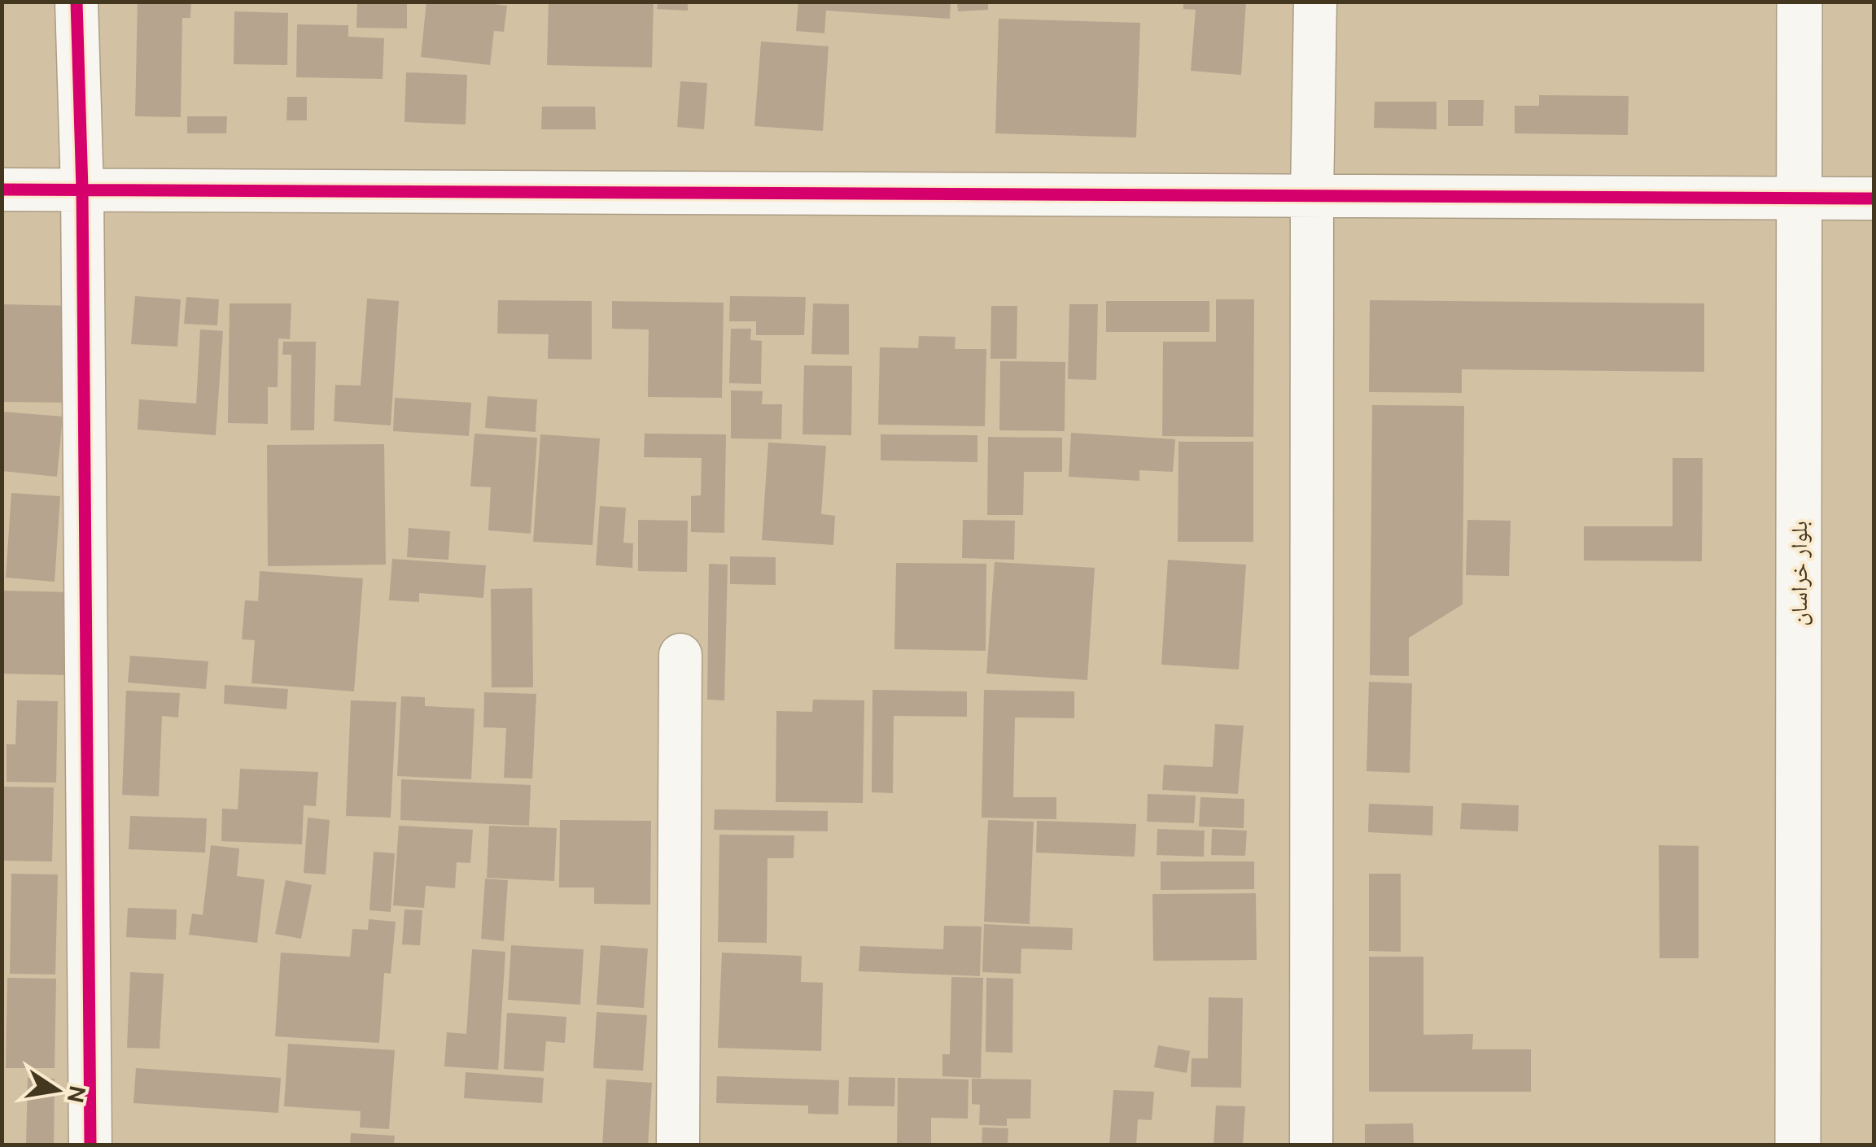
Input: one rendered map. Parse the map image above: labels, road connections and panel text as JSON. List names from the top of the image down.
{
  "streets": {
    "main road": ["بلوار خراسان"]
  },
  "north": "right"
}
